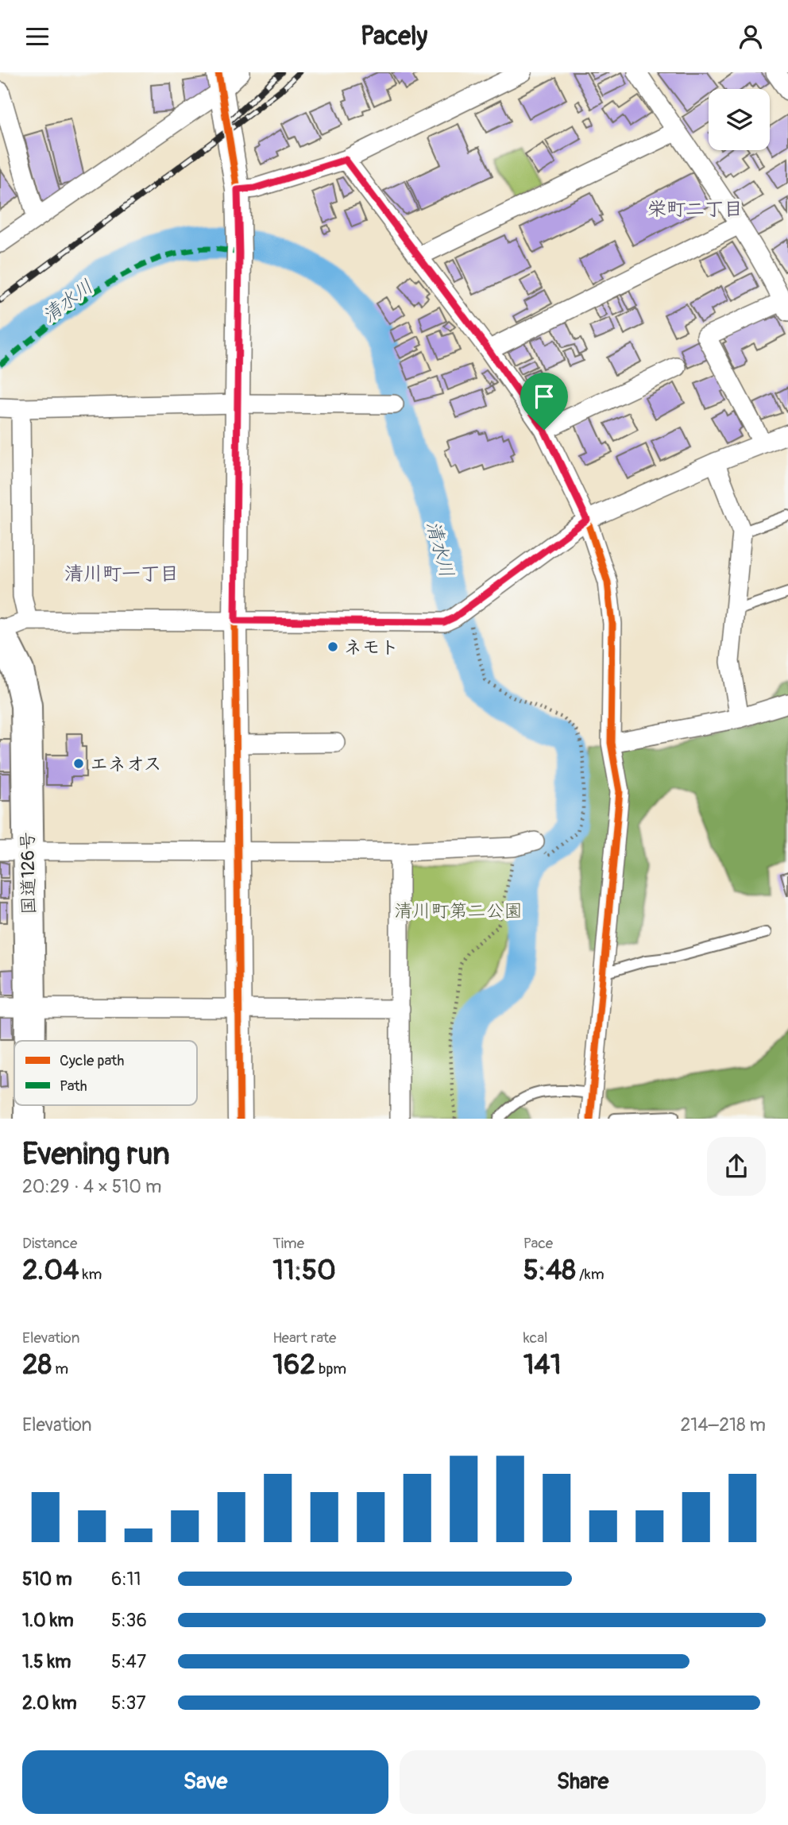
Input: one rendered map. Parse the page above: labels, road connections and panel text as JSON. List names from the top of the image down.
{
  "streets": {
    "highway": ["国道126号"]
  },
  "districts": ["栄町二丁目", "清川町一丁目"],
  "water": ["清水川"],
  "parks": ["清川町第二公園"],
  "places": ["ネモト", "エネオス"],
  "legend": ["Cycle path", "Path"],
  "page": {
    "header": "Pacely",
    "heading": ["Evening run", "20:29 · 4 × 510 m"],
    "stats": [
      ["Distance", "2.04 km"],
      ["Time", "11:50"],
      ["Pace", "5:48 /km"],
      ["Elevation", "28 m"],
      ["Heart rate", "162 bpm"],
      ["kcal", "141"]
    ],
    "chart": ["Elevation", "214–218 m"],
    "list": [
      {
        "name": "510 m",
        "note": "6:11"
      },
      {
        "name": "1.0 km",
        "note": "5:36"
      },
      {
        "name": "1.5 km",
        "note": "5:47"
      },
      {
        "name": "2.0 km",
        "note": "5:37"
      }
    ],
    "buttons": ["Save", "Share"]
  }
}
